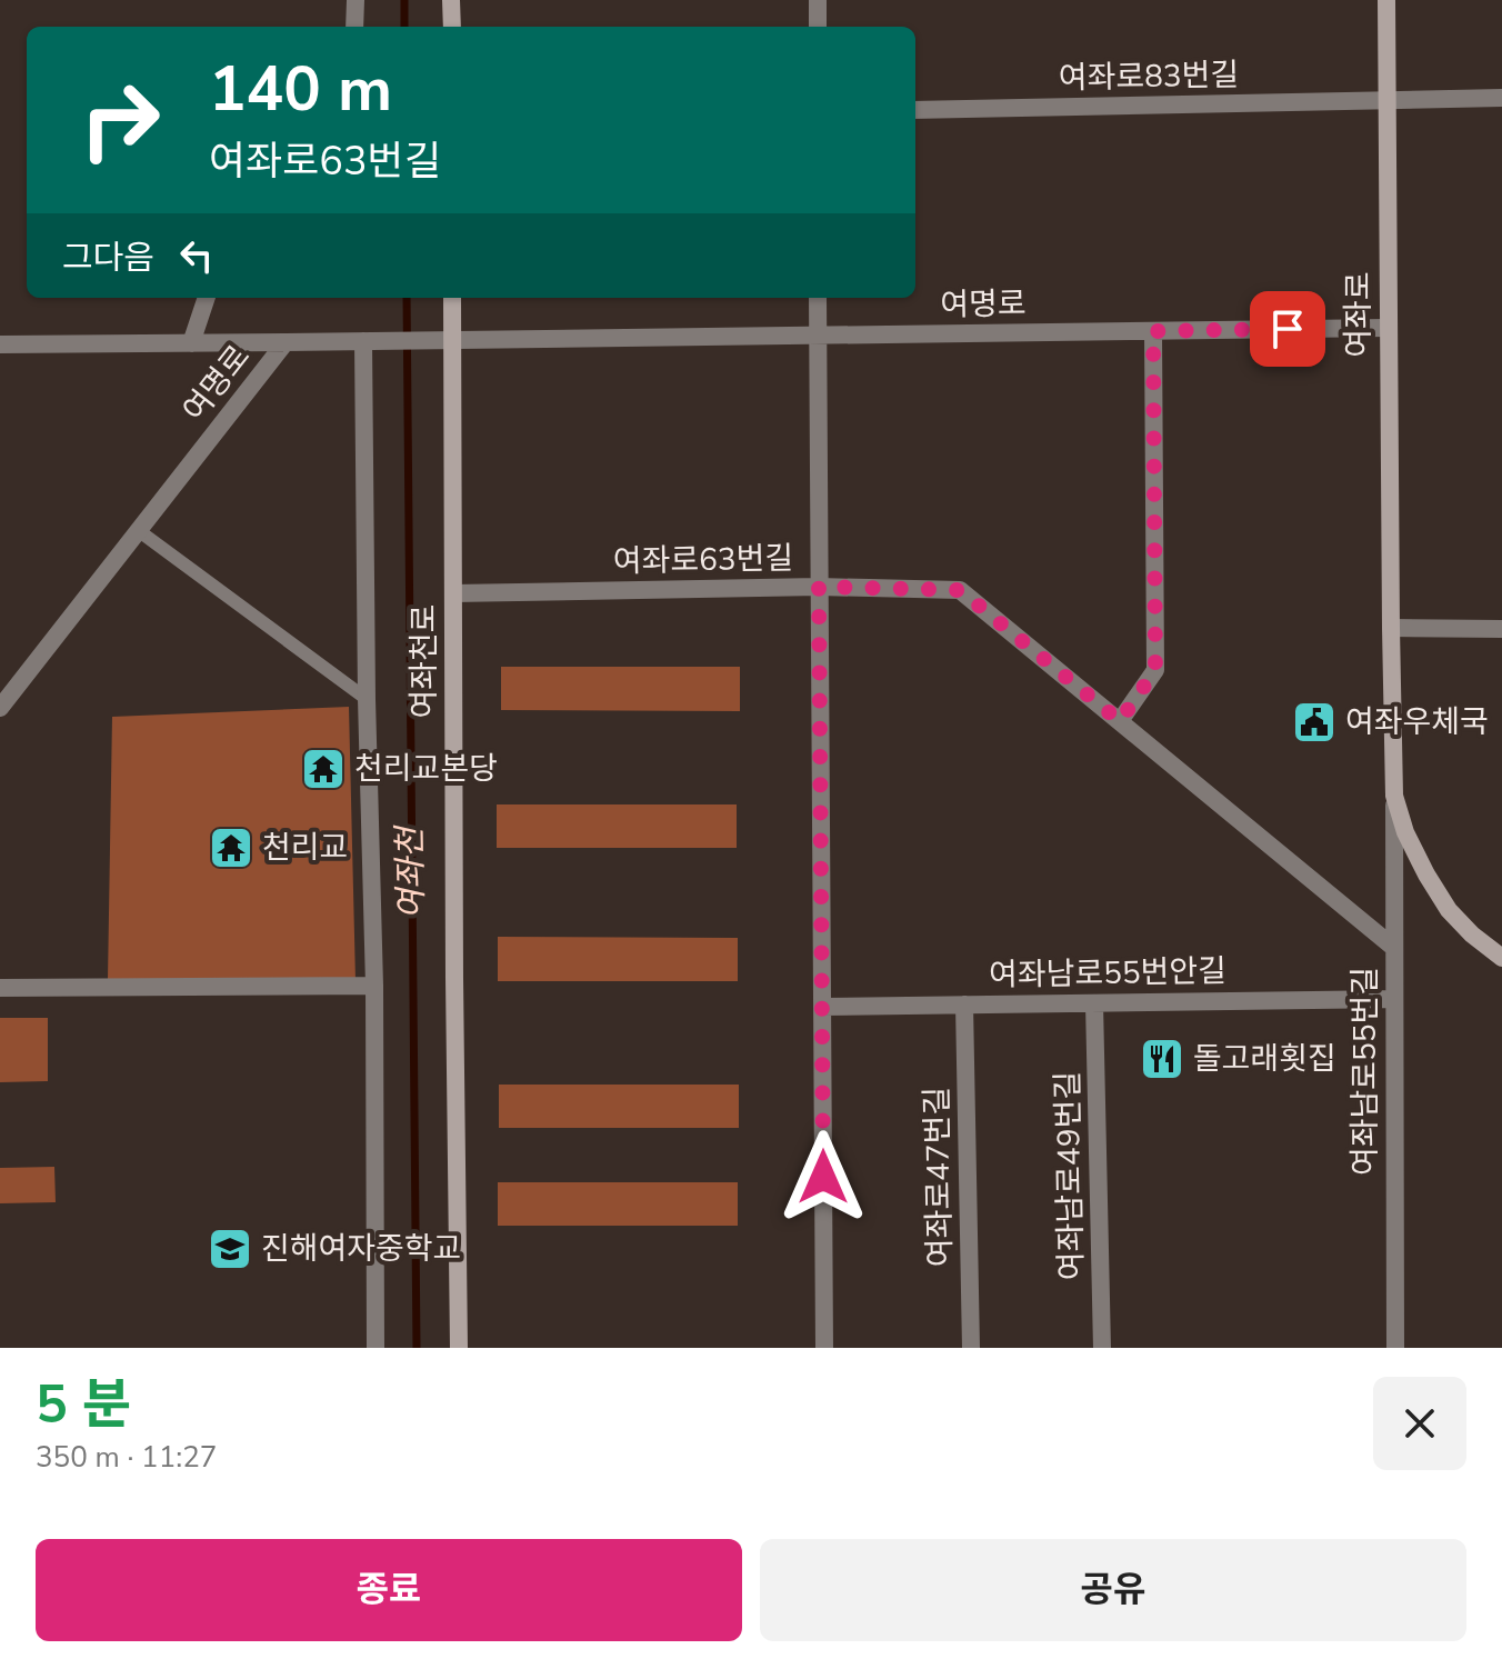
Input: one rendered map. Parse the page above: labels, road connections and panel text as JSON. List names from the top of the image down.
{
  "streets": {
    "street": [
      "여좌로83번길",
      "여명로",
      "여좌로",
      "여좌로63번길",
      "여좌천로",
      "여좌남로55번안길",
      "여좌남로55번길",
      "여좌남로49번길",
      "여좌로47번길"
    ]
  },
  "crossings": [
    ["여좌로83번길", "여좌로"],
    ["여명로", "여좌로"],
    ["여명로", "여좌천로"],
    ["여좌로", "여좌남로55번길"],
    ["여좌로63번길", "여좌천로"],
    ["여좌로63번길", "여좌남로55번길"],
    ["여좌남로55번안길", "여좌남로55번길"],
    ["여좌남로55번안길", "여좌남로49번길"],
    ["여좌남로55번안길", "여좌로47번길"]
  ],
  "water": ["여좌천"],
  "places": {
    "public building": ["여좌우체국"],
    "temple": ["천리교본당", "천리교"],
    "restaurant": ["돌고래횟집"],
    "school or university": ["진해여자중학교"]
  },
  "page": {
    "turn": ["140 m", "여좌로63번길"],
    "then": "그다음",
    "heading": ["5 분", "350 m · 11:27"],
    "buttons": ["종료", "공유"]
  }
}
